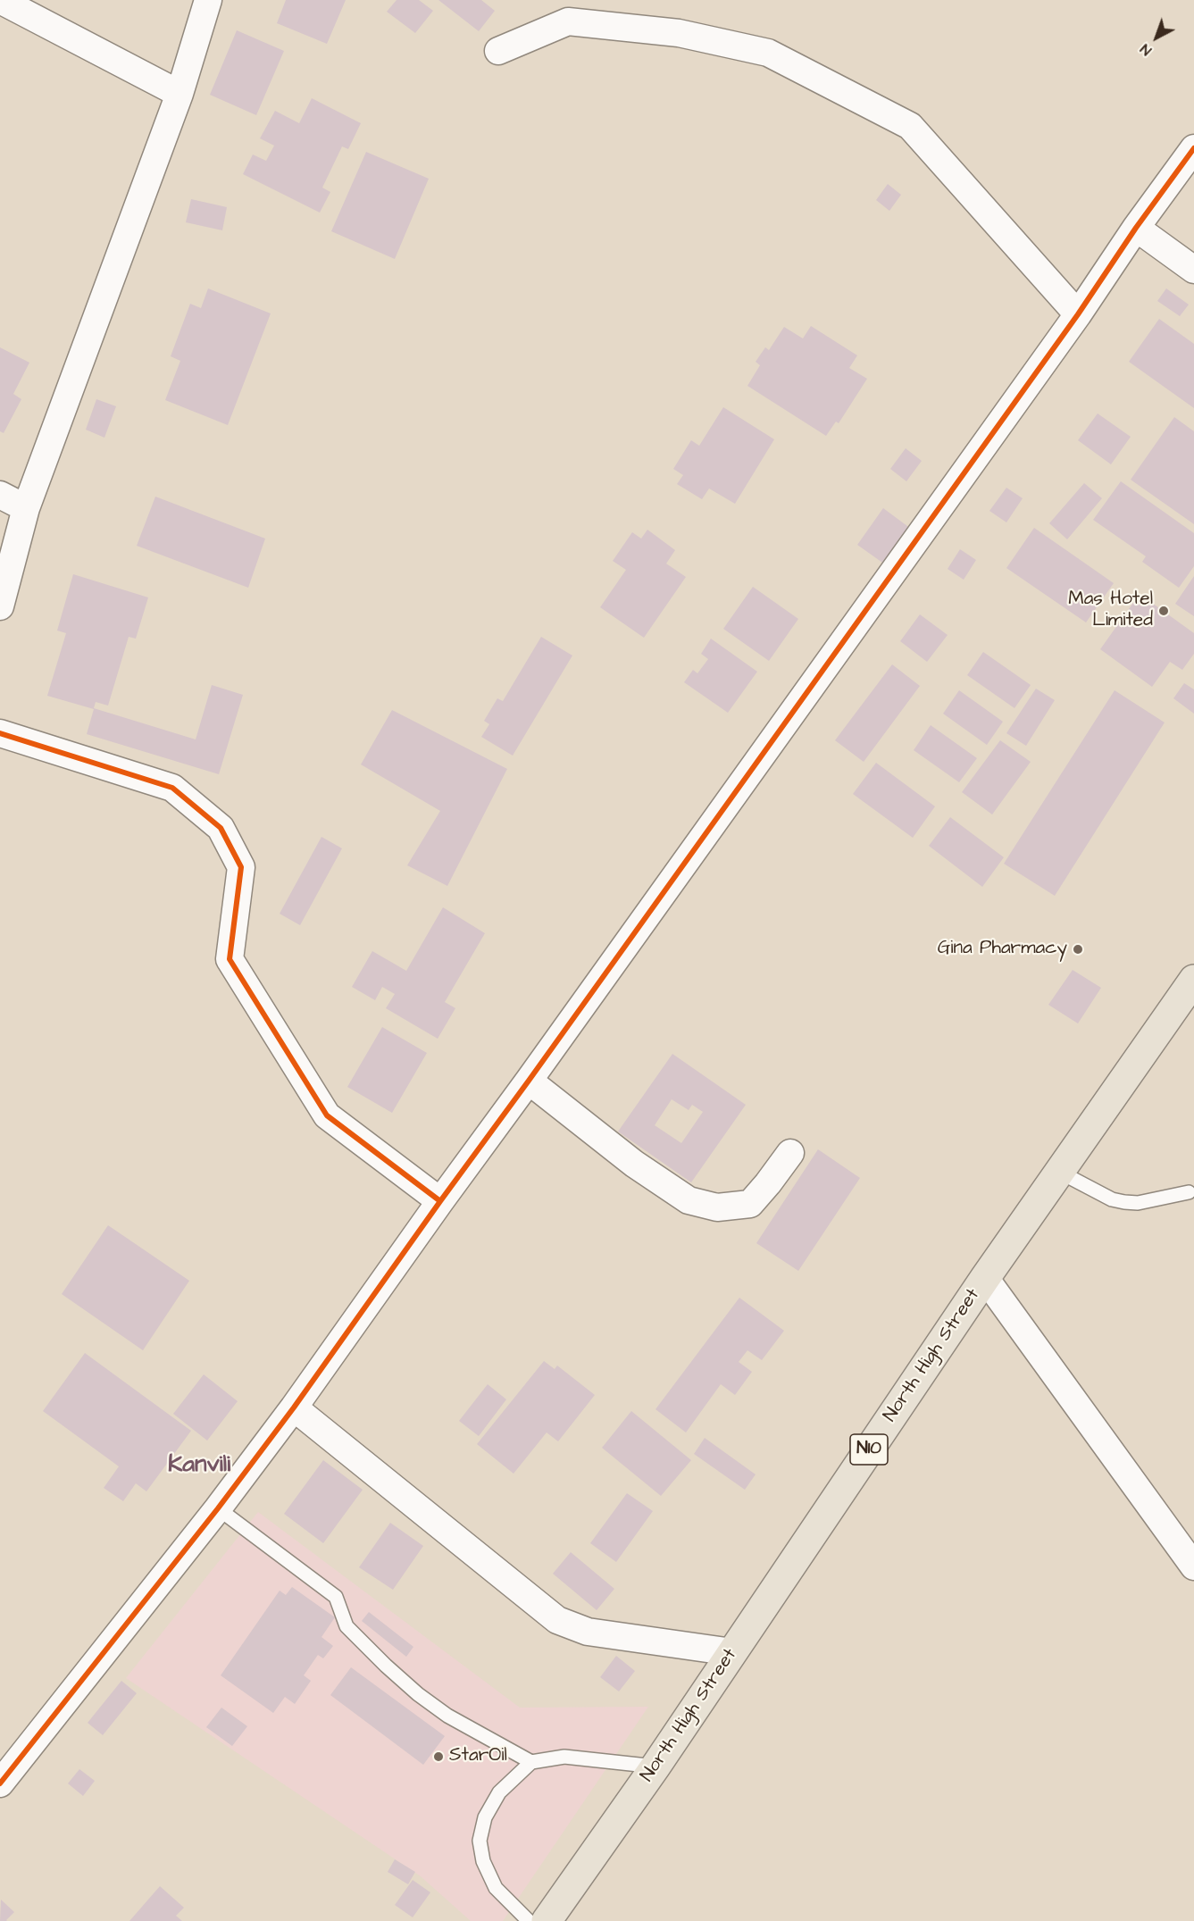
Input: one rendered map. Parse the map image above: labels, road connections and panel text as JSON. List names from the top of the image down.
{
  "streets": {
    "highway": ["North High Street", "N10"]
  },
  "districts": ["Kanvili"],
  "places": ["Mas Hotel Limited", "Gina Pharmacy", "StarOil"],
  "north": "bottom left"
}
